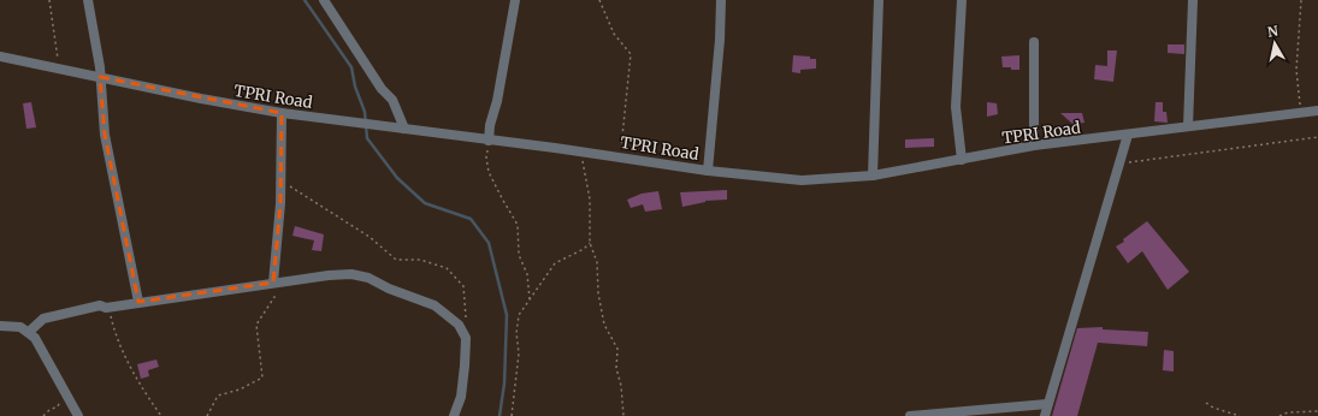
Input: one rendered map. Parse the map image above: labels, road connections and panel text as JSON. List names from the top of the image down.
{
  "streets": {
    "street": ["TPRI Road"]
  },
  "north": "top"
}
